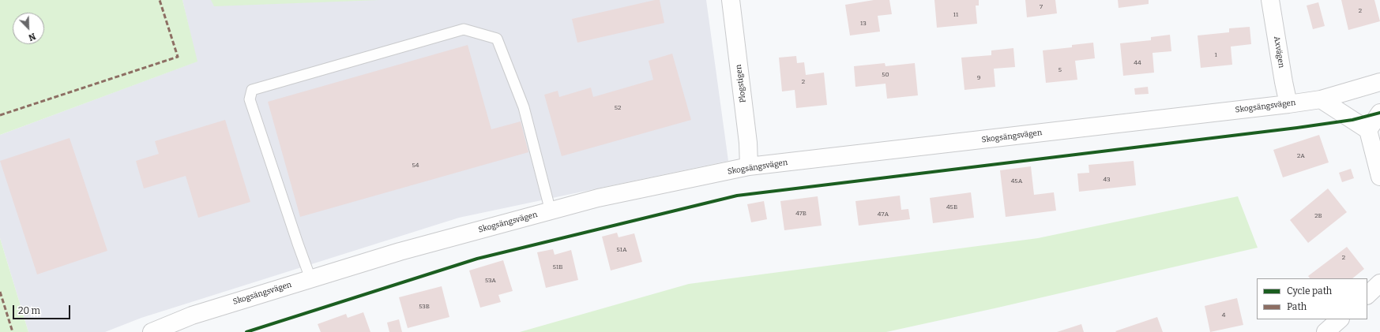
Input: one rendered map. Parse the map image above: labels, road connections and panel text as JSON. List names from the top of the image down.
{
  "streets": {
    "street": ["Axvägen", "Plogstigen", "Skogsängsvägen"]
  },
  "crossings": [
    ["Axvägen", "Skogsängsvägen"],
    ["Plogstigen", "Skogsängsvägen"]
  ],
  "house_numbers": [
    "7",
    "2",
    "11",
    "13",
    "1",
    "44",
    "5",
    "50",
    "9",
    "2",
    "52",
    "2A",
    "54",
    "43",
    "45A",
    "45B",
    "47B",
    "47A",
    "2B",
    "51A",
    "2",
    "51B",
    "53A",
    "53B",
    "4"
  ],
  "legend": ["Cycle path", "Path"],
  "scale_bar": "20 m",
  "north": "bottom right"
}
